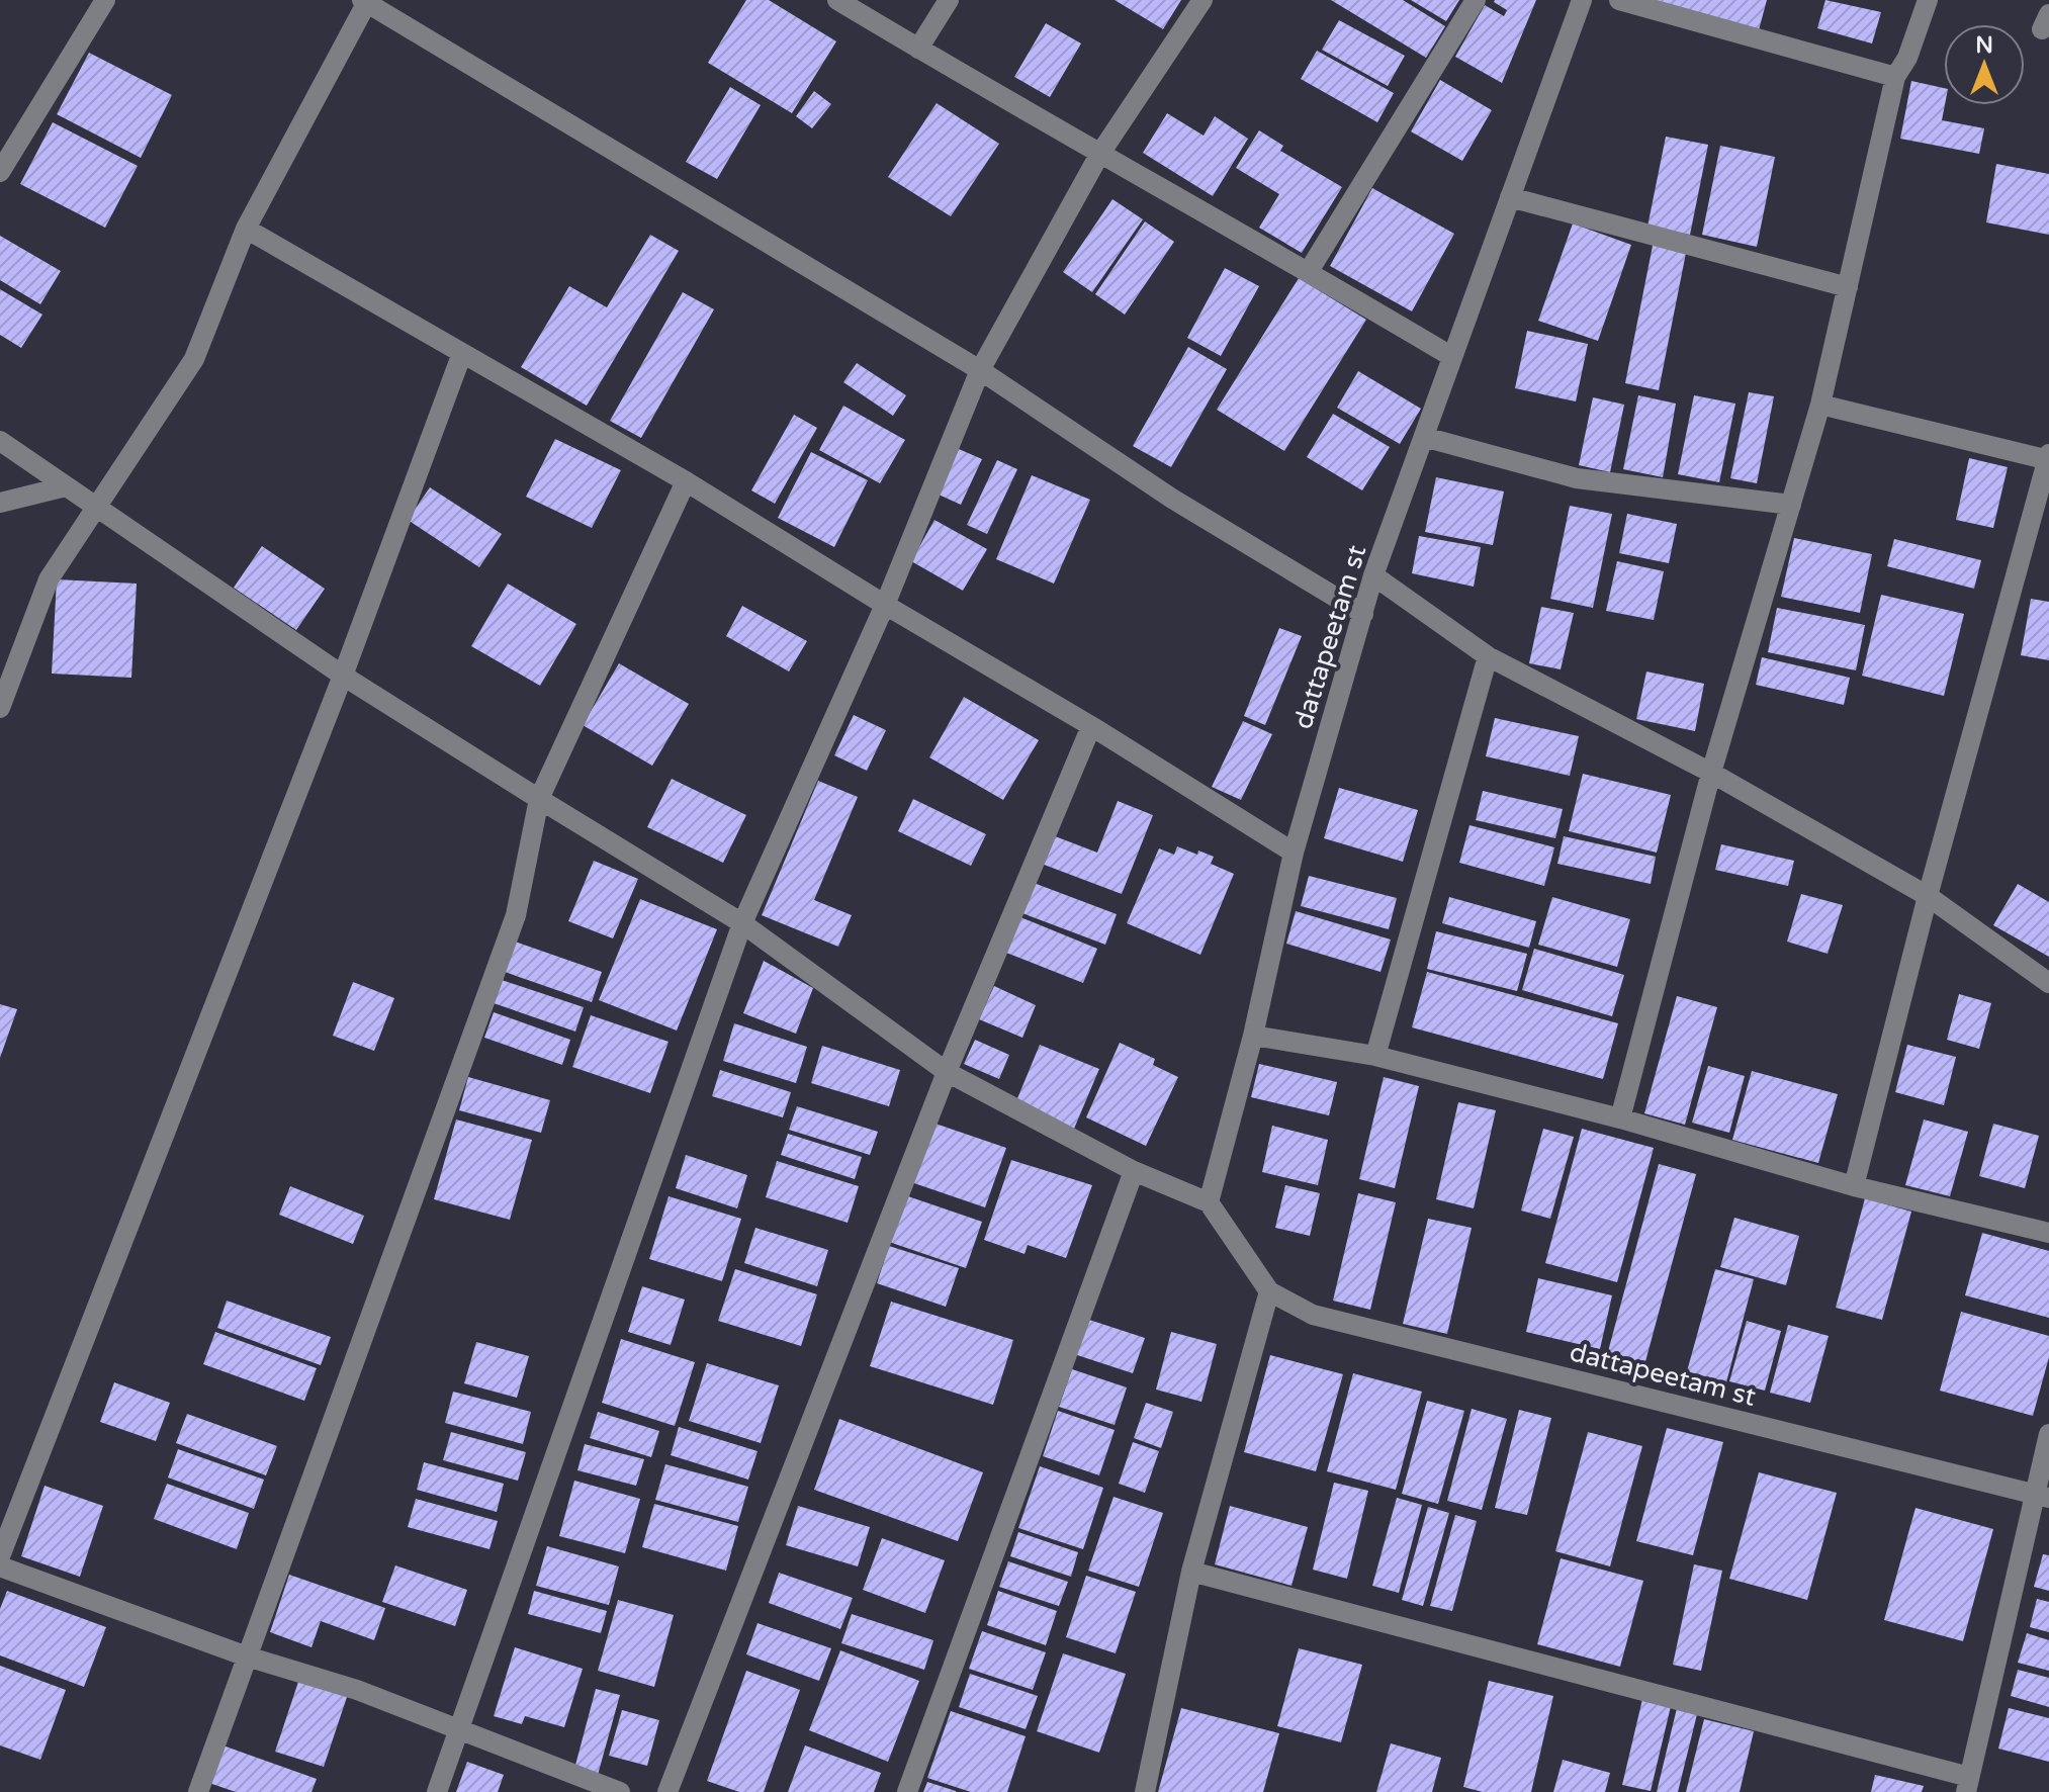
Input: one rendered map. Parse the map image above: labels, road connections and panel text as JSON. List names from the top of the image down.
{
  "streets": {
    "street": ["dattapeetam st"]
  },
  "north": "top"
}
